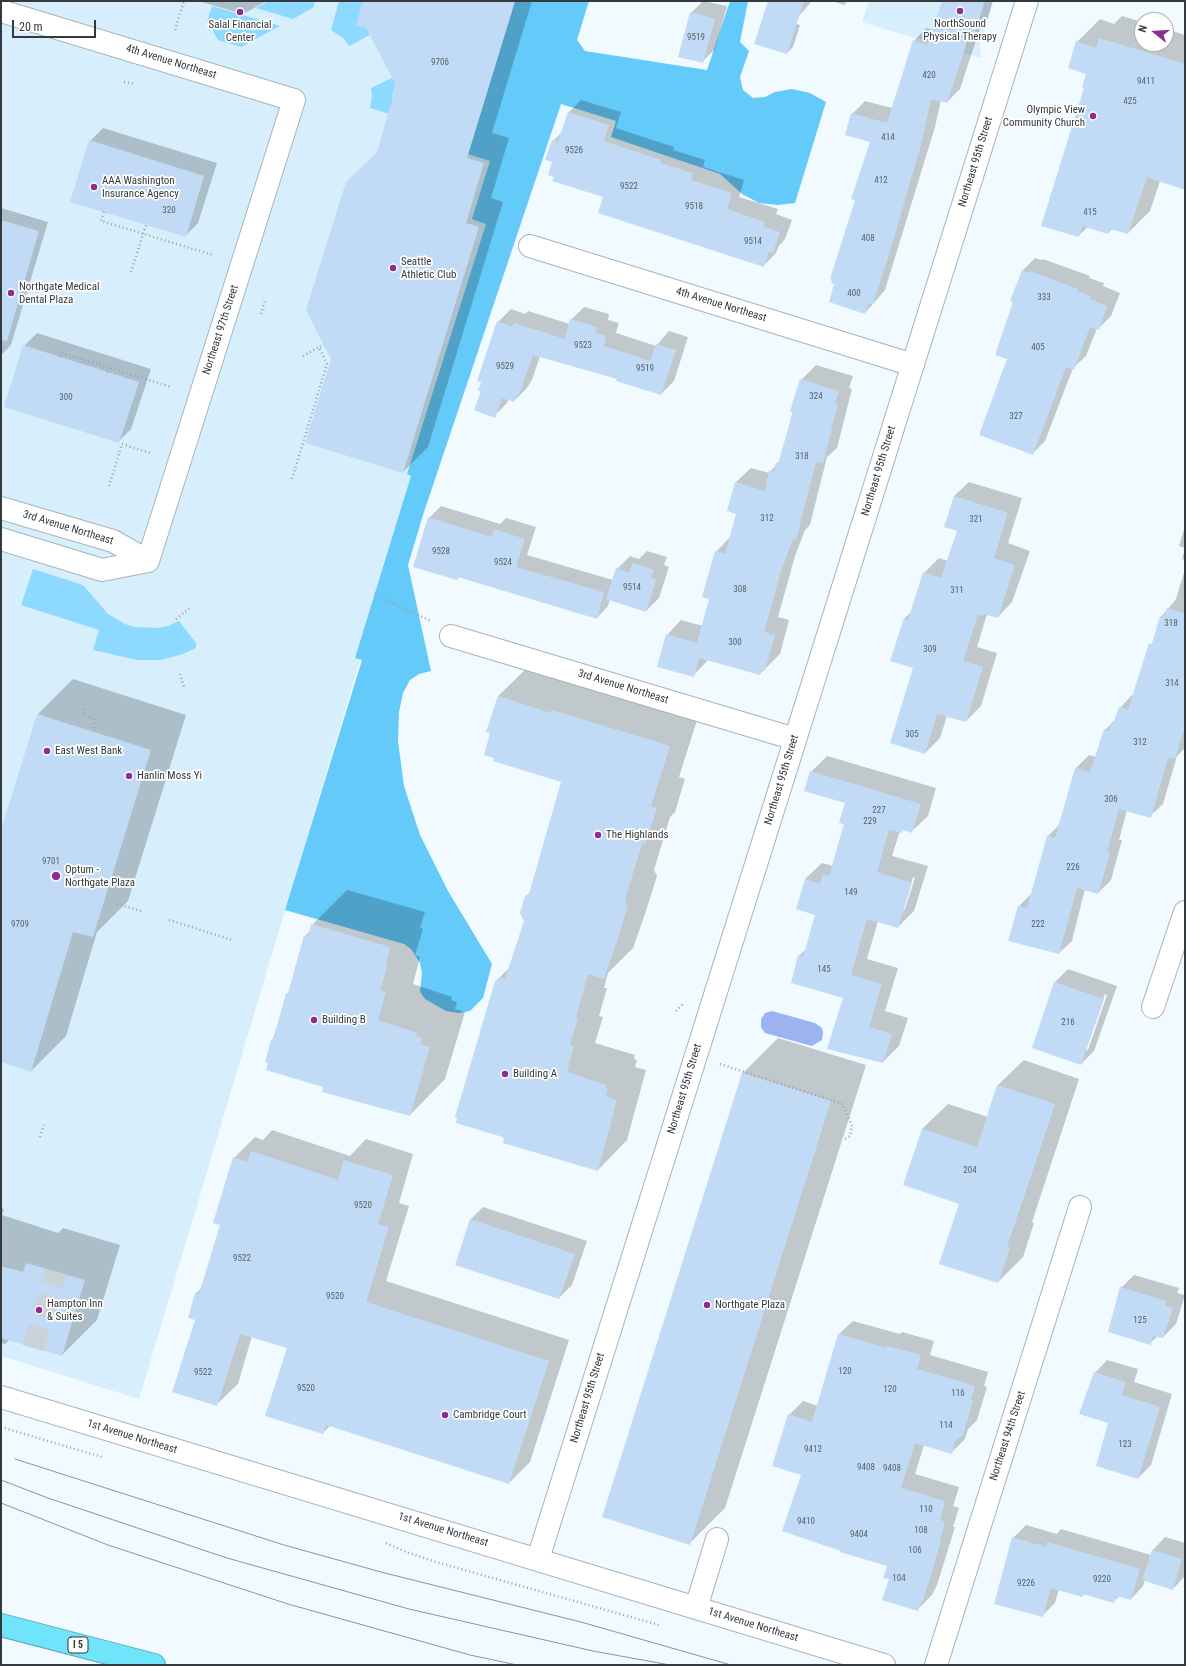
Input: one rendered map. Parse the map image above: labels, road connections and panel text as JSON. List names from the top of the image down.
{
  "streets": {
    "highway": ["I 5"],
    "street": [
      "4th Avenue Northeast",
      "Northeast 95th Street",
      "Northeast 97th Street",
      "3rd Avenue Northeast",
      "Northeast 94th Street",
      "1st Avenue Northeast"
    ]
  },
  "crossings": [
    ["4th Avenue Northeast", "Northeast 95th Street"],
    ["4th Avenue Northeast", "Northeast 97th Street"],
    ["Northeast 95th Street", "3rd Avenue Northeast"],
    ["Northeast 95th Street", "1st Avenue Northeast"],
    ["Northeast 97th Street", "3rd Avenue Northeast"]
  ],
  "places": [
    "NorthSound Physical Therapy",
    "Salal Financial Center",
    "Olympic View Community Church",
    "AAA Washington Insurance Agency",
    "Seattle Athletic Club",
    "Northgate Medical Dental Plaza",
    "East West Bank",
    "Hanlin Moss Yi",
    "The Highlands",
    "Optum - Northgate Plaza",
    "Building B",
    "Building A",
    "Northgate Plaza",
    "Hampton Inn & Suites",
    "Cambridge Court"
  ],
  "house_numbers": [
    "9519",
    "9706",
    "420",
    "9411",
    "425",
    "414",
    "9526",
    "412",
    "9522",
    "9518",
    "320",
    "415",
    "408",
    "9514",
    "400",
    "333",
    "9523",
    "405",
    "9529",
    "9519",
    "324",
    "300",
    "327",
    "318",
    "312",
    "321",
    "9528",
    "9524",
    "9514",
    "308",
    "311",
    "318",
    "300",
    "309",
    "314",
    "305",
    "312",
    "306",
    "227",
    "229",
    "9701",
    "226",
    "149",
    "9709",
    "222",
    "145",
    "216",
    "204",
    "9520",
    "9522",
    "9520",
    "125",
    "120",
    "9522",
    "9520",
    "120",
    "116",
    "114",
    "123",
    "9412",
    "9408",
    "9408",
    "110",
    "9410",
    "108",
    "9404",
    "106",
    "104",
    "9220",
    "9226"
  ],
  "scale_bar": "20 m",
  "north": "left"
}
